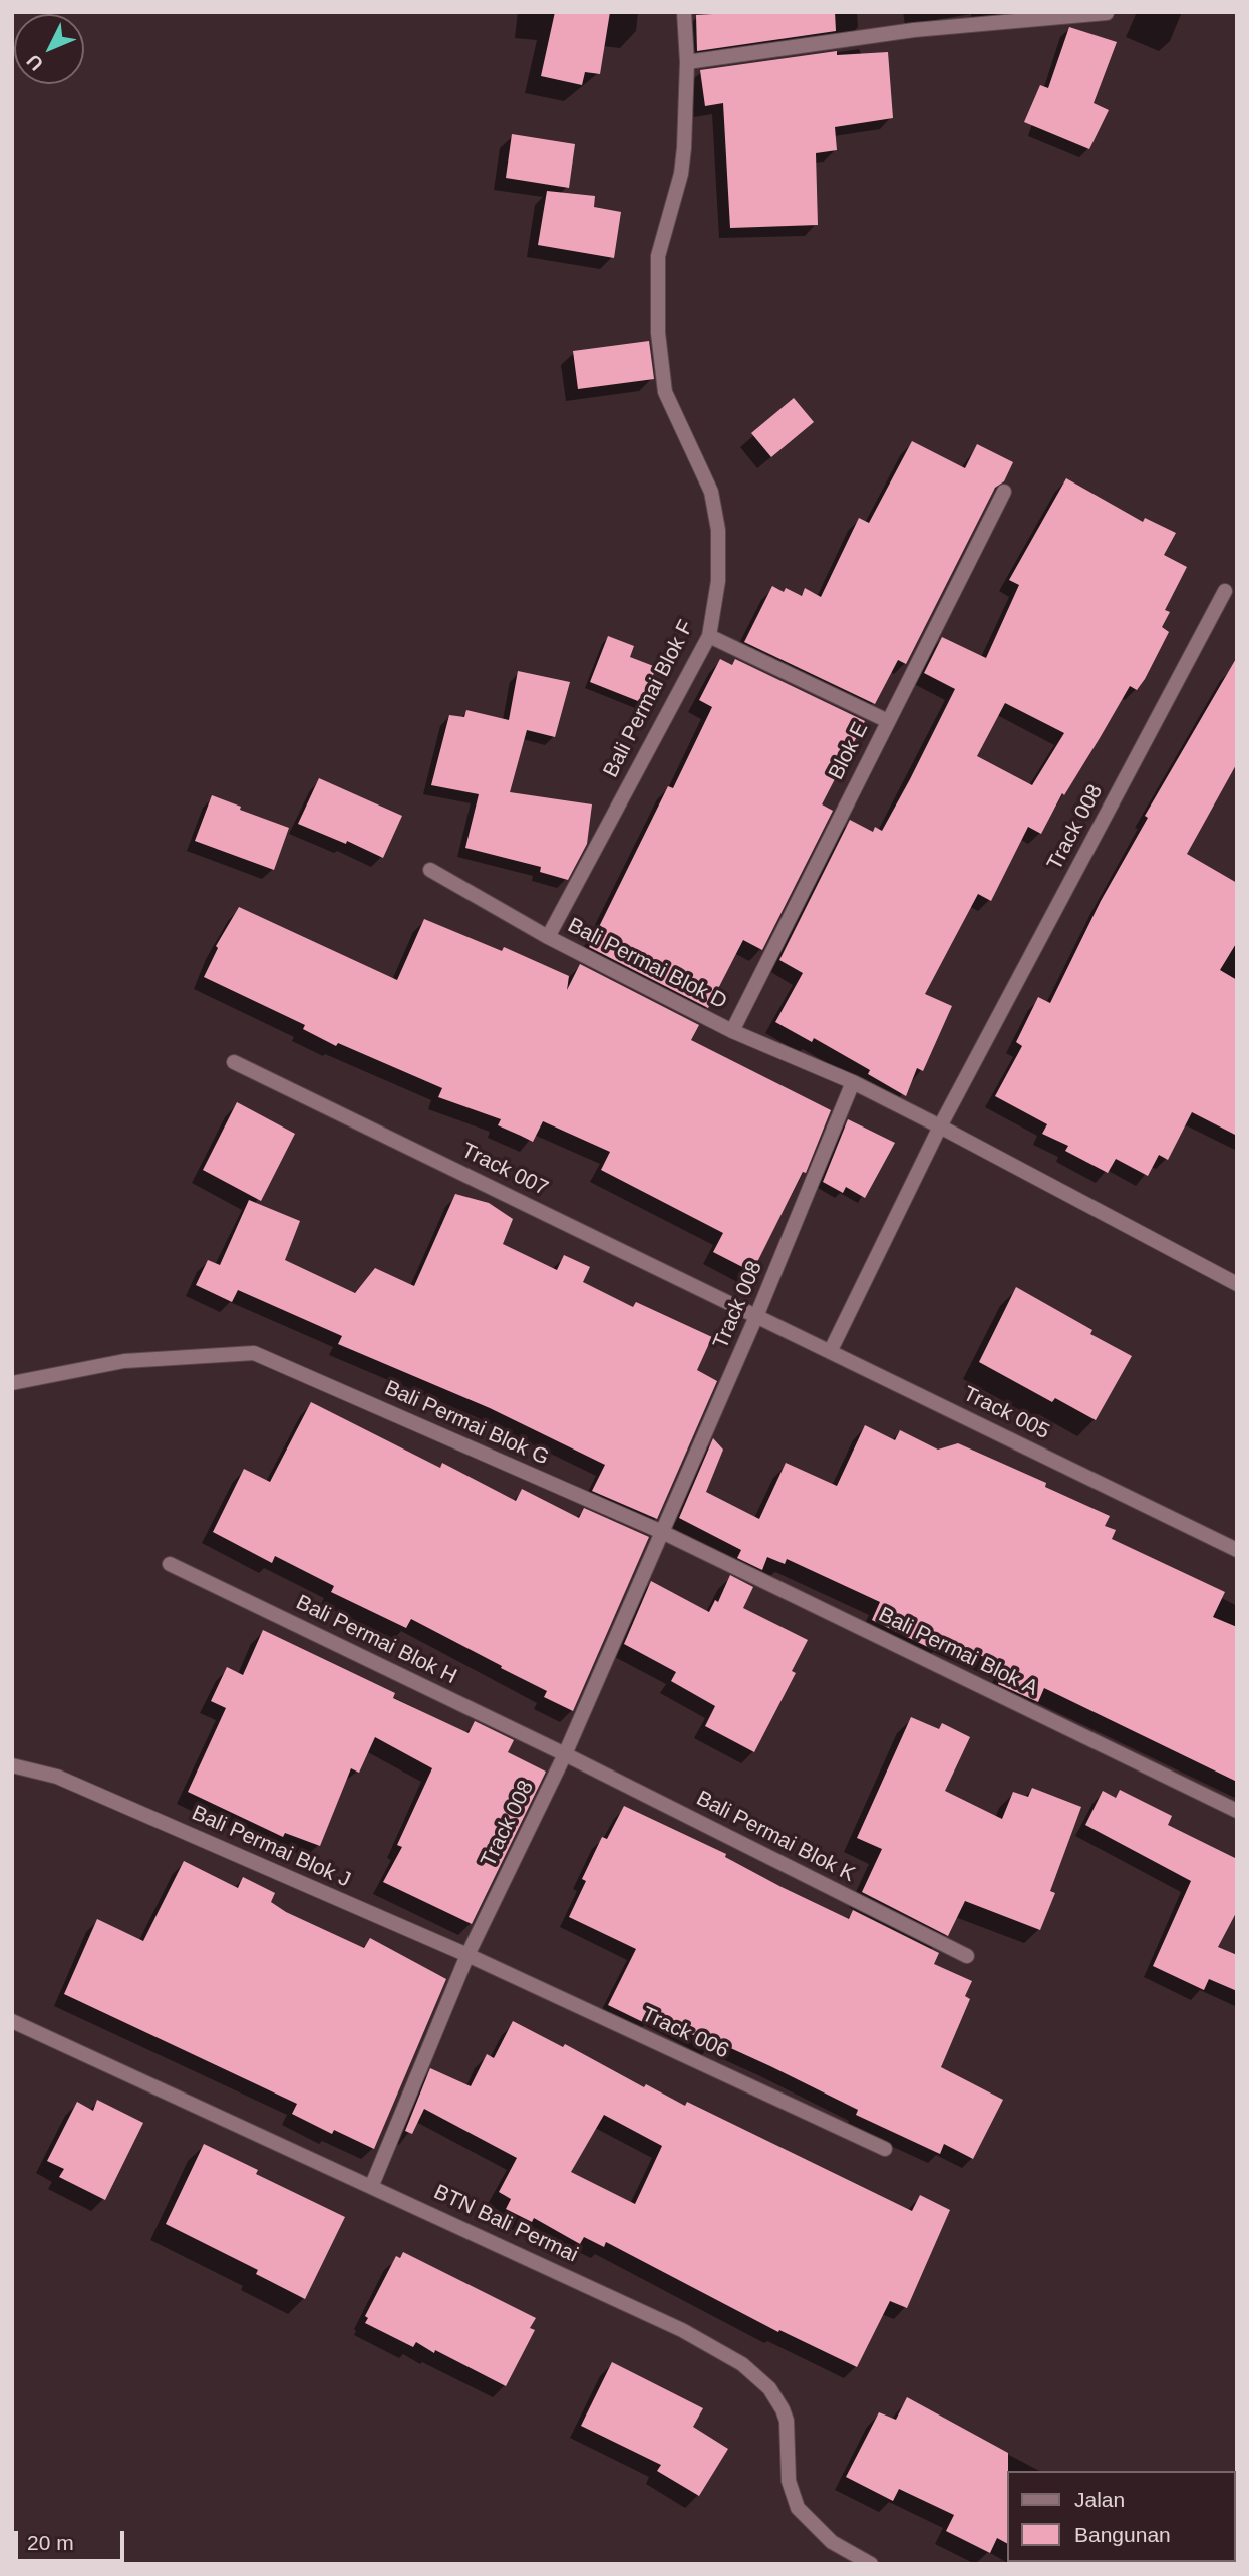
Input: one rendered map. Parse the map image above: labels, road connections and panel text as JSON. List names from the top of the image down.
{
  "streets": {
    "street": [
      "Bali Permai Blok F",
      "Blok E",
      "Track 008",
      "Bali Permai Blok D",
      "Track 007",
      "Track 005",
      "Bali Permai Blok G",
      "Bali Permai Blok H",
      "Bali Permai Blok A",
      "Bali Permai Blok K",
      "Bali Permai Blok J",
      "Track 006",
      "BTN Bali Permai"
    ]
  },
  "crossings": [
    ["Bali Permai Blok F", "Bali Permai Blok D"],
    ["Blok E", "Bali Permai Blok D"],
    ["Track 008", "Bali Permai Blok D"],
    ["Track 008", "Track 007"],
    ["Track 008", "Track 005"],
    ["Track 008", "Bali Permai Blok G"],
    ["Track 008", "Bali Permai Blok H"],
    ["Track 008", "Bali Permai Blok A"],
    ["Track 008", "Bali Permai Blok K"],
    ["Track 008", "Bali Permai Blok J"],
    ["Track 008", "Track 006"],
    ["Track 008", "BTN Bali Permai"],
    ["Track 007", "Track 005"],
    ["Bali Permai Blok G", "Bali Permai Blok A"],
    ["Bali Permai Blok H", "Bali Permai Blok K"],
    ["Bali Permai Blok J", "Track 006"]
  ],
  "legend": ["Jalan", "Bangunan"],
  "scale_bar": "20 m",
  "north": "bottom left"
}
